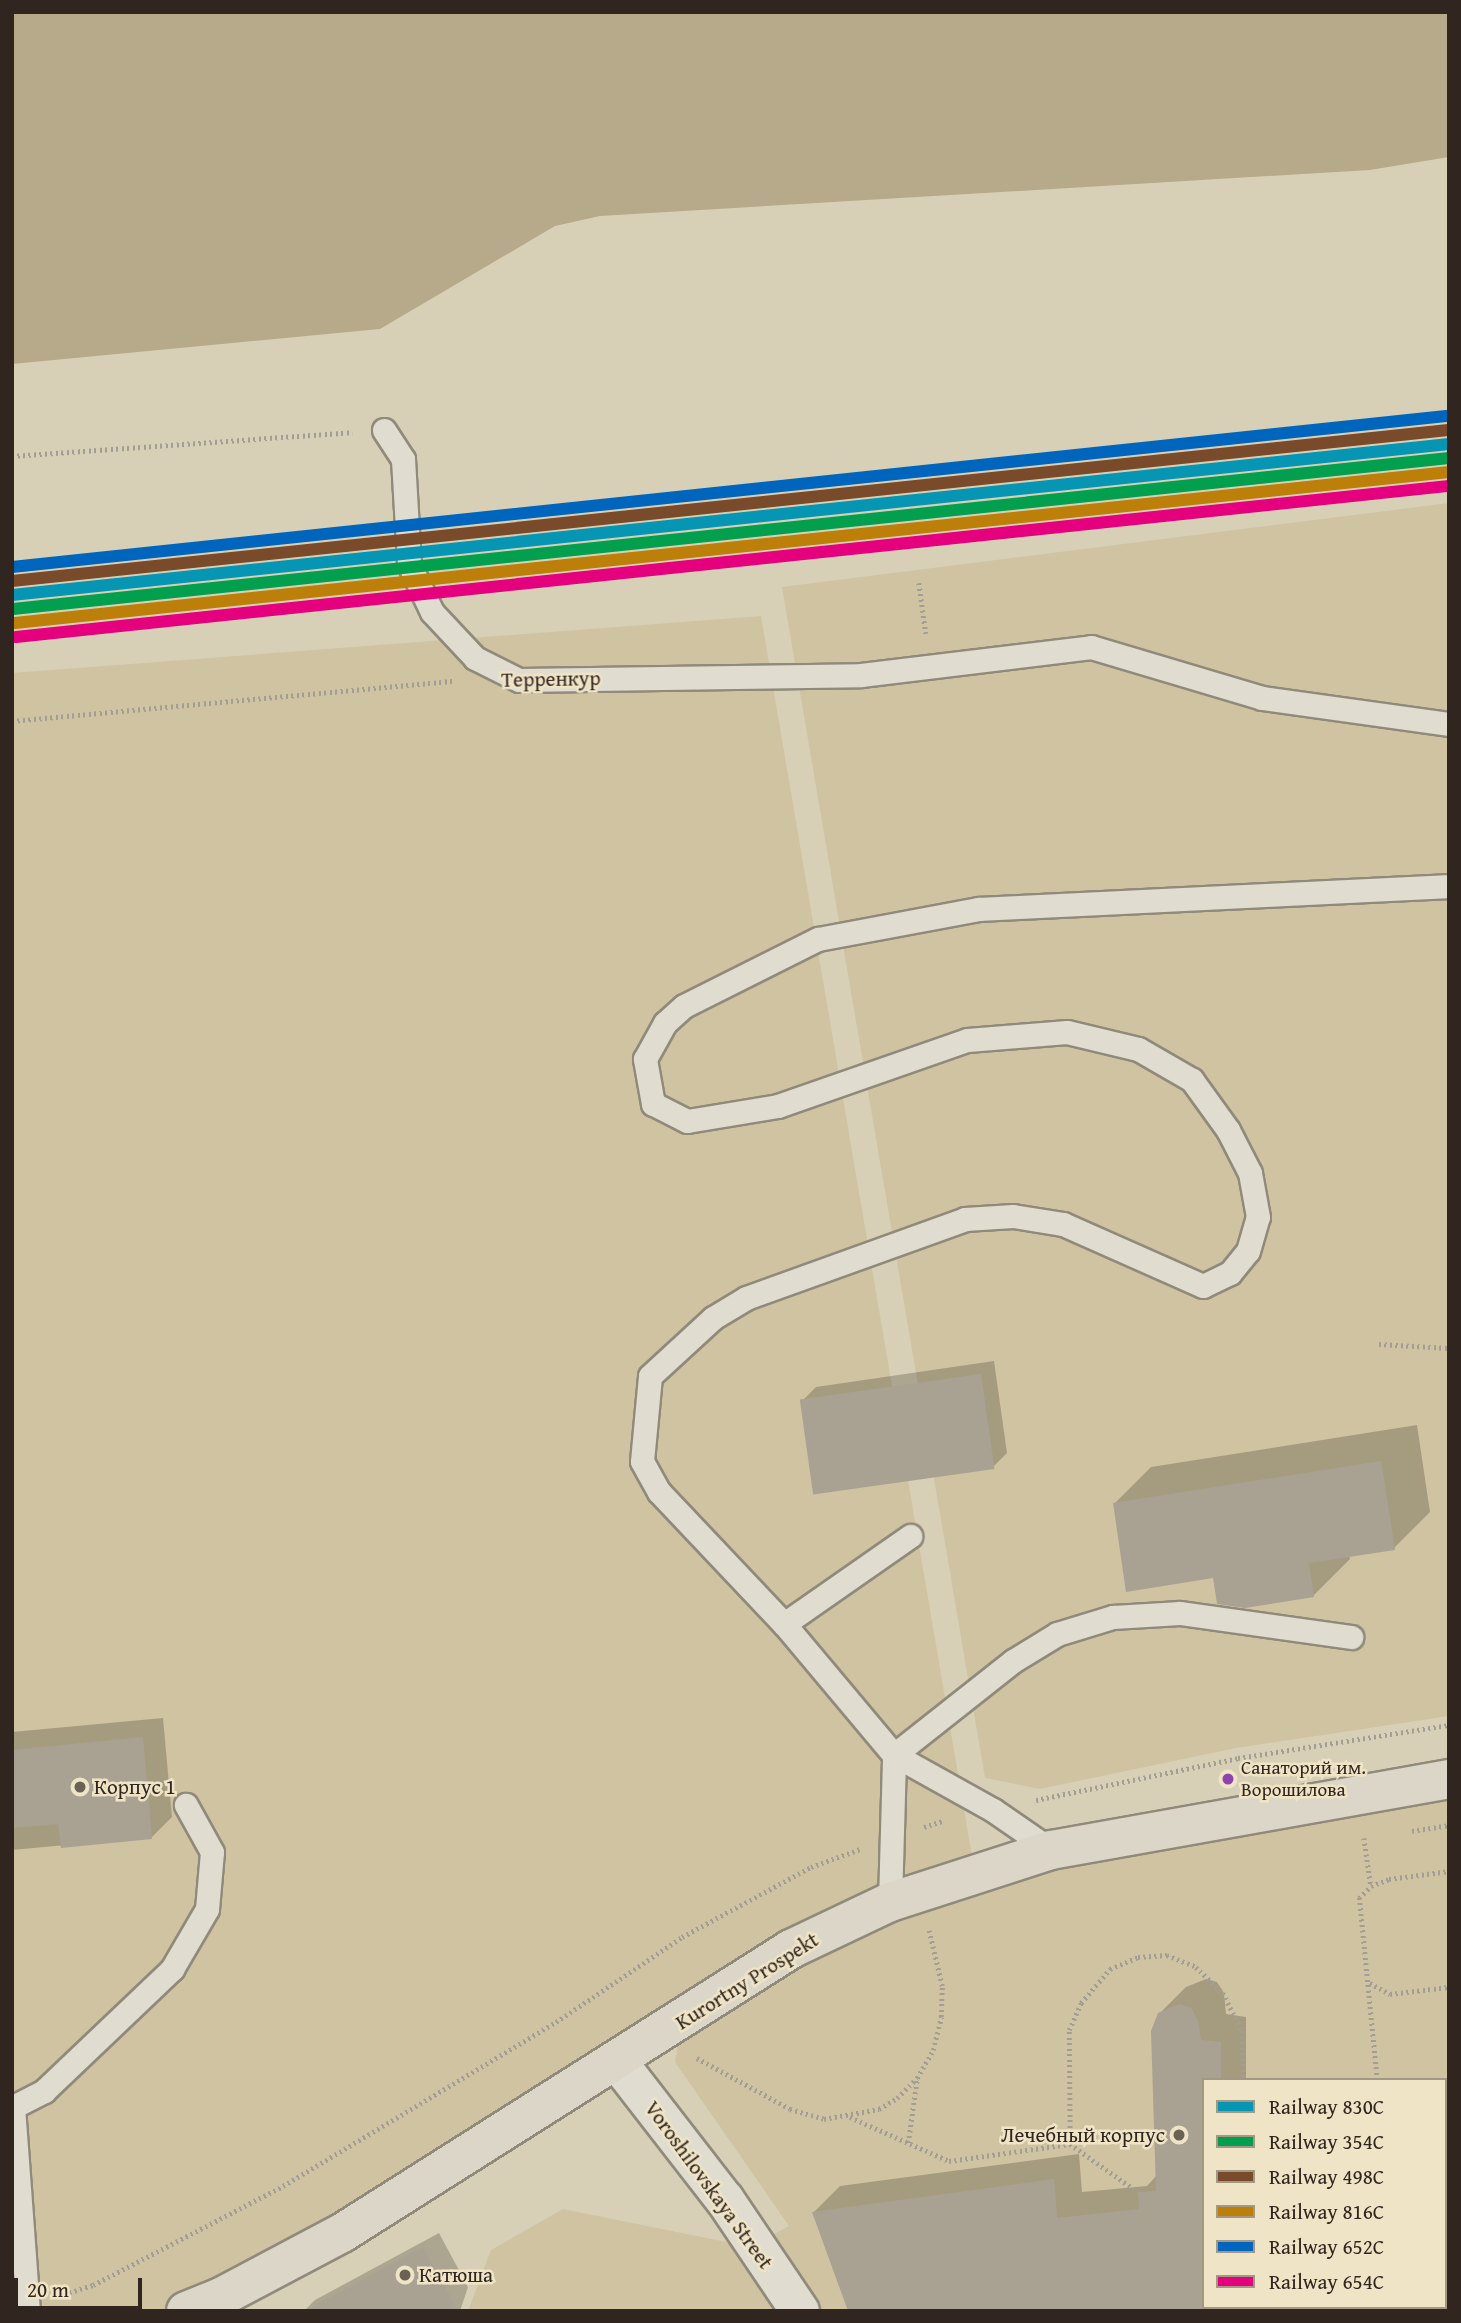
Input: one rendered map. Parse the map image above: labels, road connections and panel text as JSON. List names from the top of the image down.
{
  "streets": {
    "main road": ["Kurortny Prospekt"],
    "street": ["Voroshilovskaya Street"],
    "lane": ["Терренкур"]
  },
  "crossings": [
    ["Kurortny Prospekt", "Voroshilovskaya Street"]
  ],
  "places": [
    "Санаторий им. Ворошилова",
    "Корпус 1",
    "Лечебный корпус",
    "Катюша"
  ],
  "lines": [
    "rail line 652С",
    "rail line 498С",
    "rail line 830С",
    "rail line 354С",
    "rail line 816С",
    "rail line 654С"
  ],
  "legend": [
    "Railway 830С",
    "Railway 354С",
    "Railway 498С",
    "Railway 816С",
    "Railway 652С",
    "Railway 654С"
  ],
  "scale_bar": "20 m"
}
